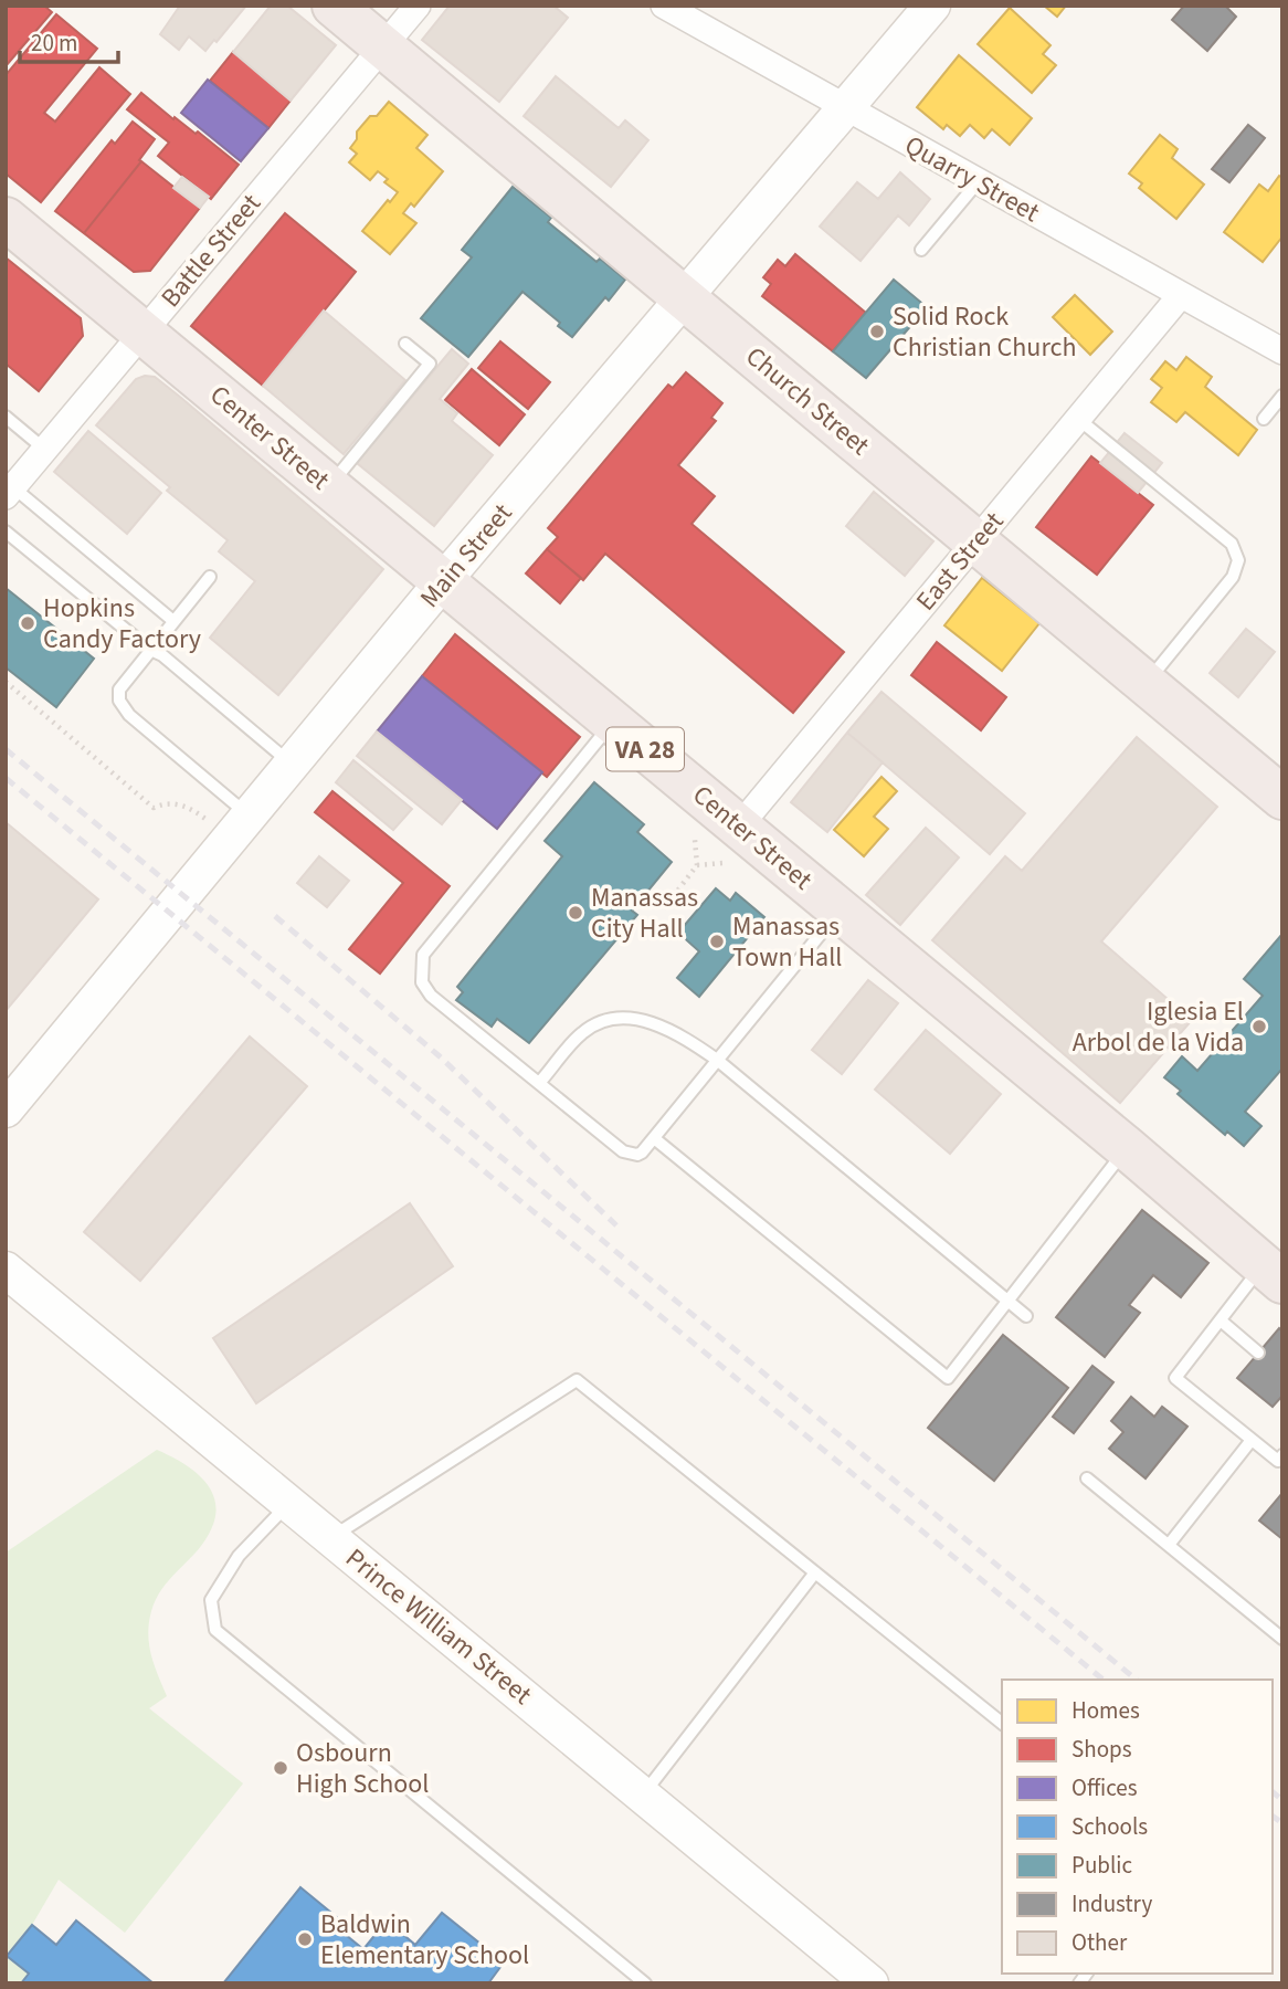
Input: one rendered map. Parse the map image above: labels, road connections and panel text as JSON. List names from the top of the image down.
{
  "streets": {
    "highway": ["Church Street", "Center Street", "VA 28"],
    "street": [
      "Quarry Street",
      "Battle Street",
      "Main Street",
      "East Street",
      "Prince William Street"
    ]
  },
  "crossings": [
    ["Quarry Street", "Main Street"],
    ["Quarry Street", "East Street"],
    ["Battle Street", "Church Street"],
    ["Battle Street", "Center Street"],
    ["Church Street", "Main Street"],
    ["Church Street", "East Street"],
    ["Center Street", "Main Street"],
    ["Center Street", "East Street"]
  ],
  "places": [
    "Solid Rock Christian Church",
    "Hopkins Candy Factory",
    "Manassas City Hall",
    "Manassas Town Hall",
    "Iglesia El Arbol de la Vida",
    "Osbourn High School",
    "Baldwin Elementary School"
  ],
  "legend": [
    "Homes",
    "Shops",
    "Offices",
    "Schools",
    "Public",
    "Industry",
    "Other"
  ],
  "scale_bar": "20 m"
}
